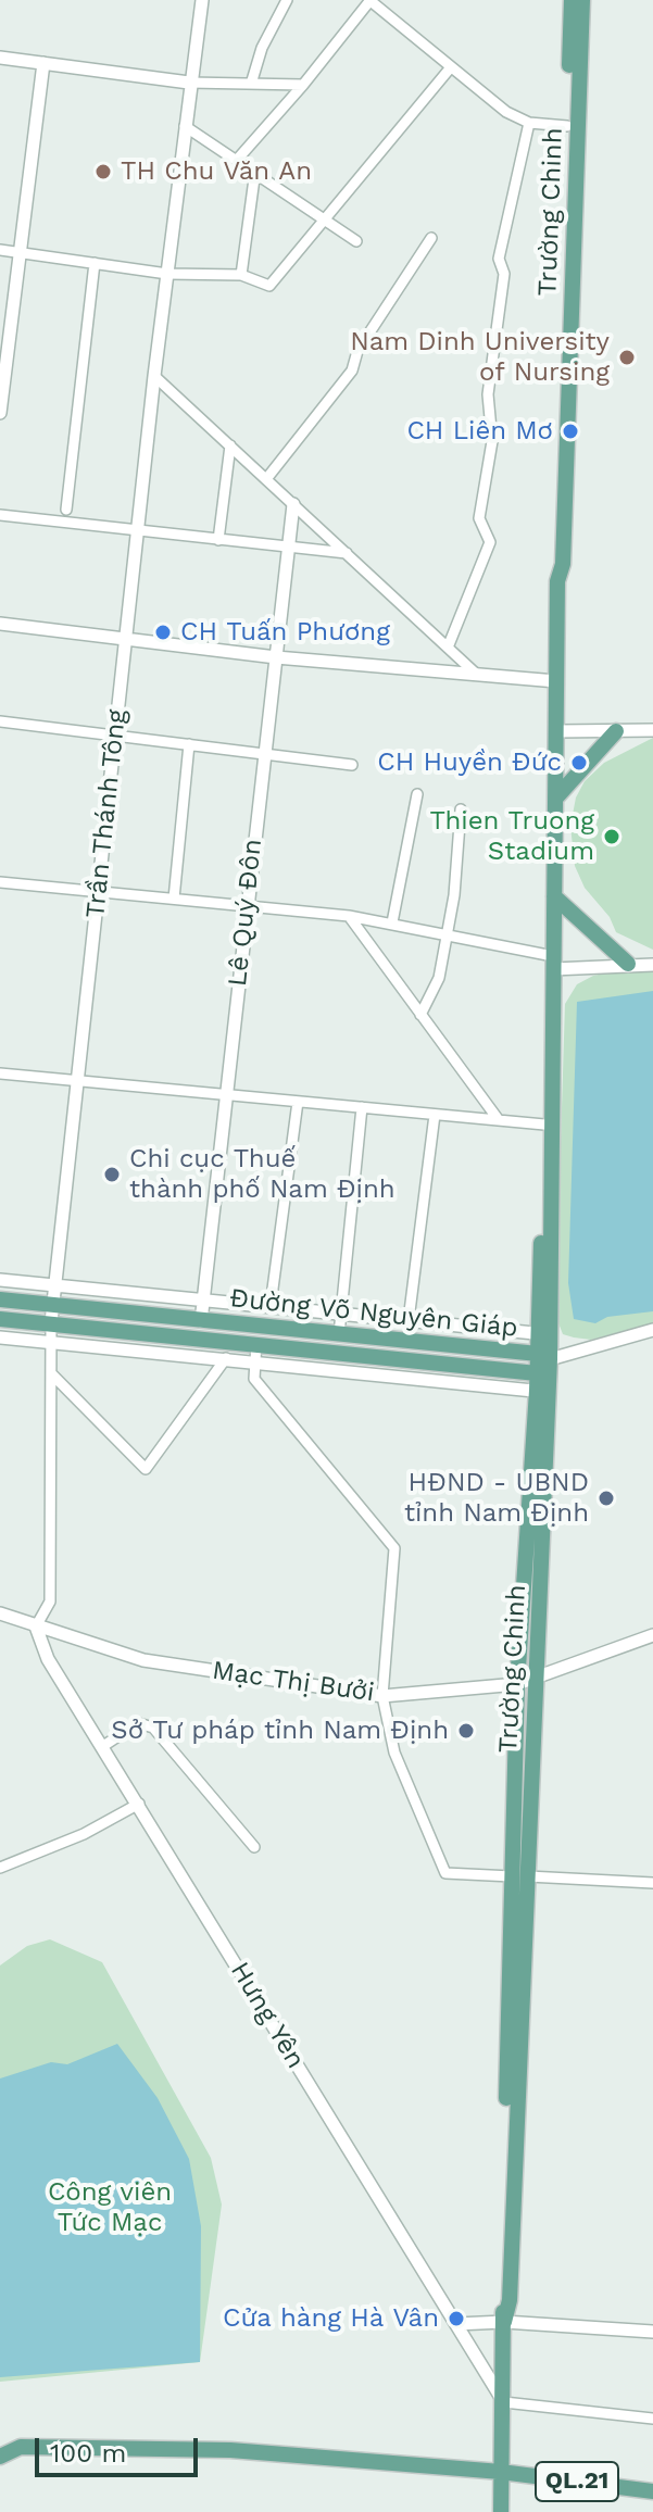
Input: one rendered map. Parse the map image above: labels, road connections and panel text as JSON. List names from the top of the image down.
{
  "streets": {
    "main road": ["Trường Chinh", "Đường Võ Nguyên Giáp", "QL.21"],
    "street": [
      "Trần Thánh Tông",
      "Lê Quý Đôn",
      "Mạc Thị Bưởi",
      "Hưng Yên"
    ]
  },
  "crossings": [
    ["Trường Chinh", "Đường Võ Nguyên Giáp"],
    ["Trường Chinh", "Mạc Thị Bưởi"],
    ["Trường Chinh", "Hưng Yên"],
    ["Trường Chinh", "QL.21"],
    ["Trần Thánh Tông", "Đường Võ Nguyên Giáp"],
    ["Trần Thánh Tông", "Mạc Thị Bưởi"],
    ["Trần Thánh Tông", "Hưng Yên"],
    ["Lê Quý Đôn", "Đường Võ Nguyên Giáp"],
    ["Mạc Thị Bưởi", "Hưng Yên"]
  ],
  "parks": ["Công viên Tức Mạc"],
  "places": [
    "TH Chu Văn An",
    "Nam Dinh University of Nursing",
    "CH Liên Mơ",
    "CH Tuấn Phương",
    "CH Huyền Đức",
    "Thien Truong Stadium",
    "Chi cục Thuế thành phố Nam Định",
    "HĐND - UBND tỉnh Nam Định",
    "Sở Tư pháp tỉnh Nam Định",
    "Cửa hàng Hà Vân"
  ],
  "scale_bar": "100 m"
}
